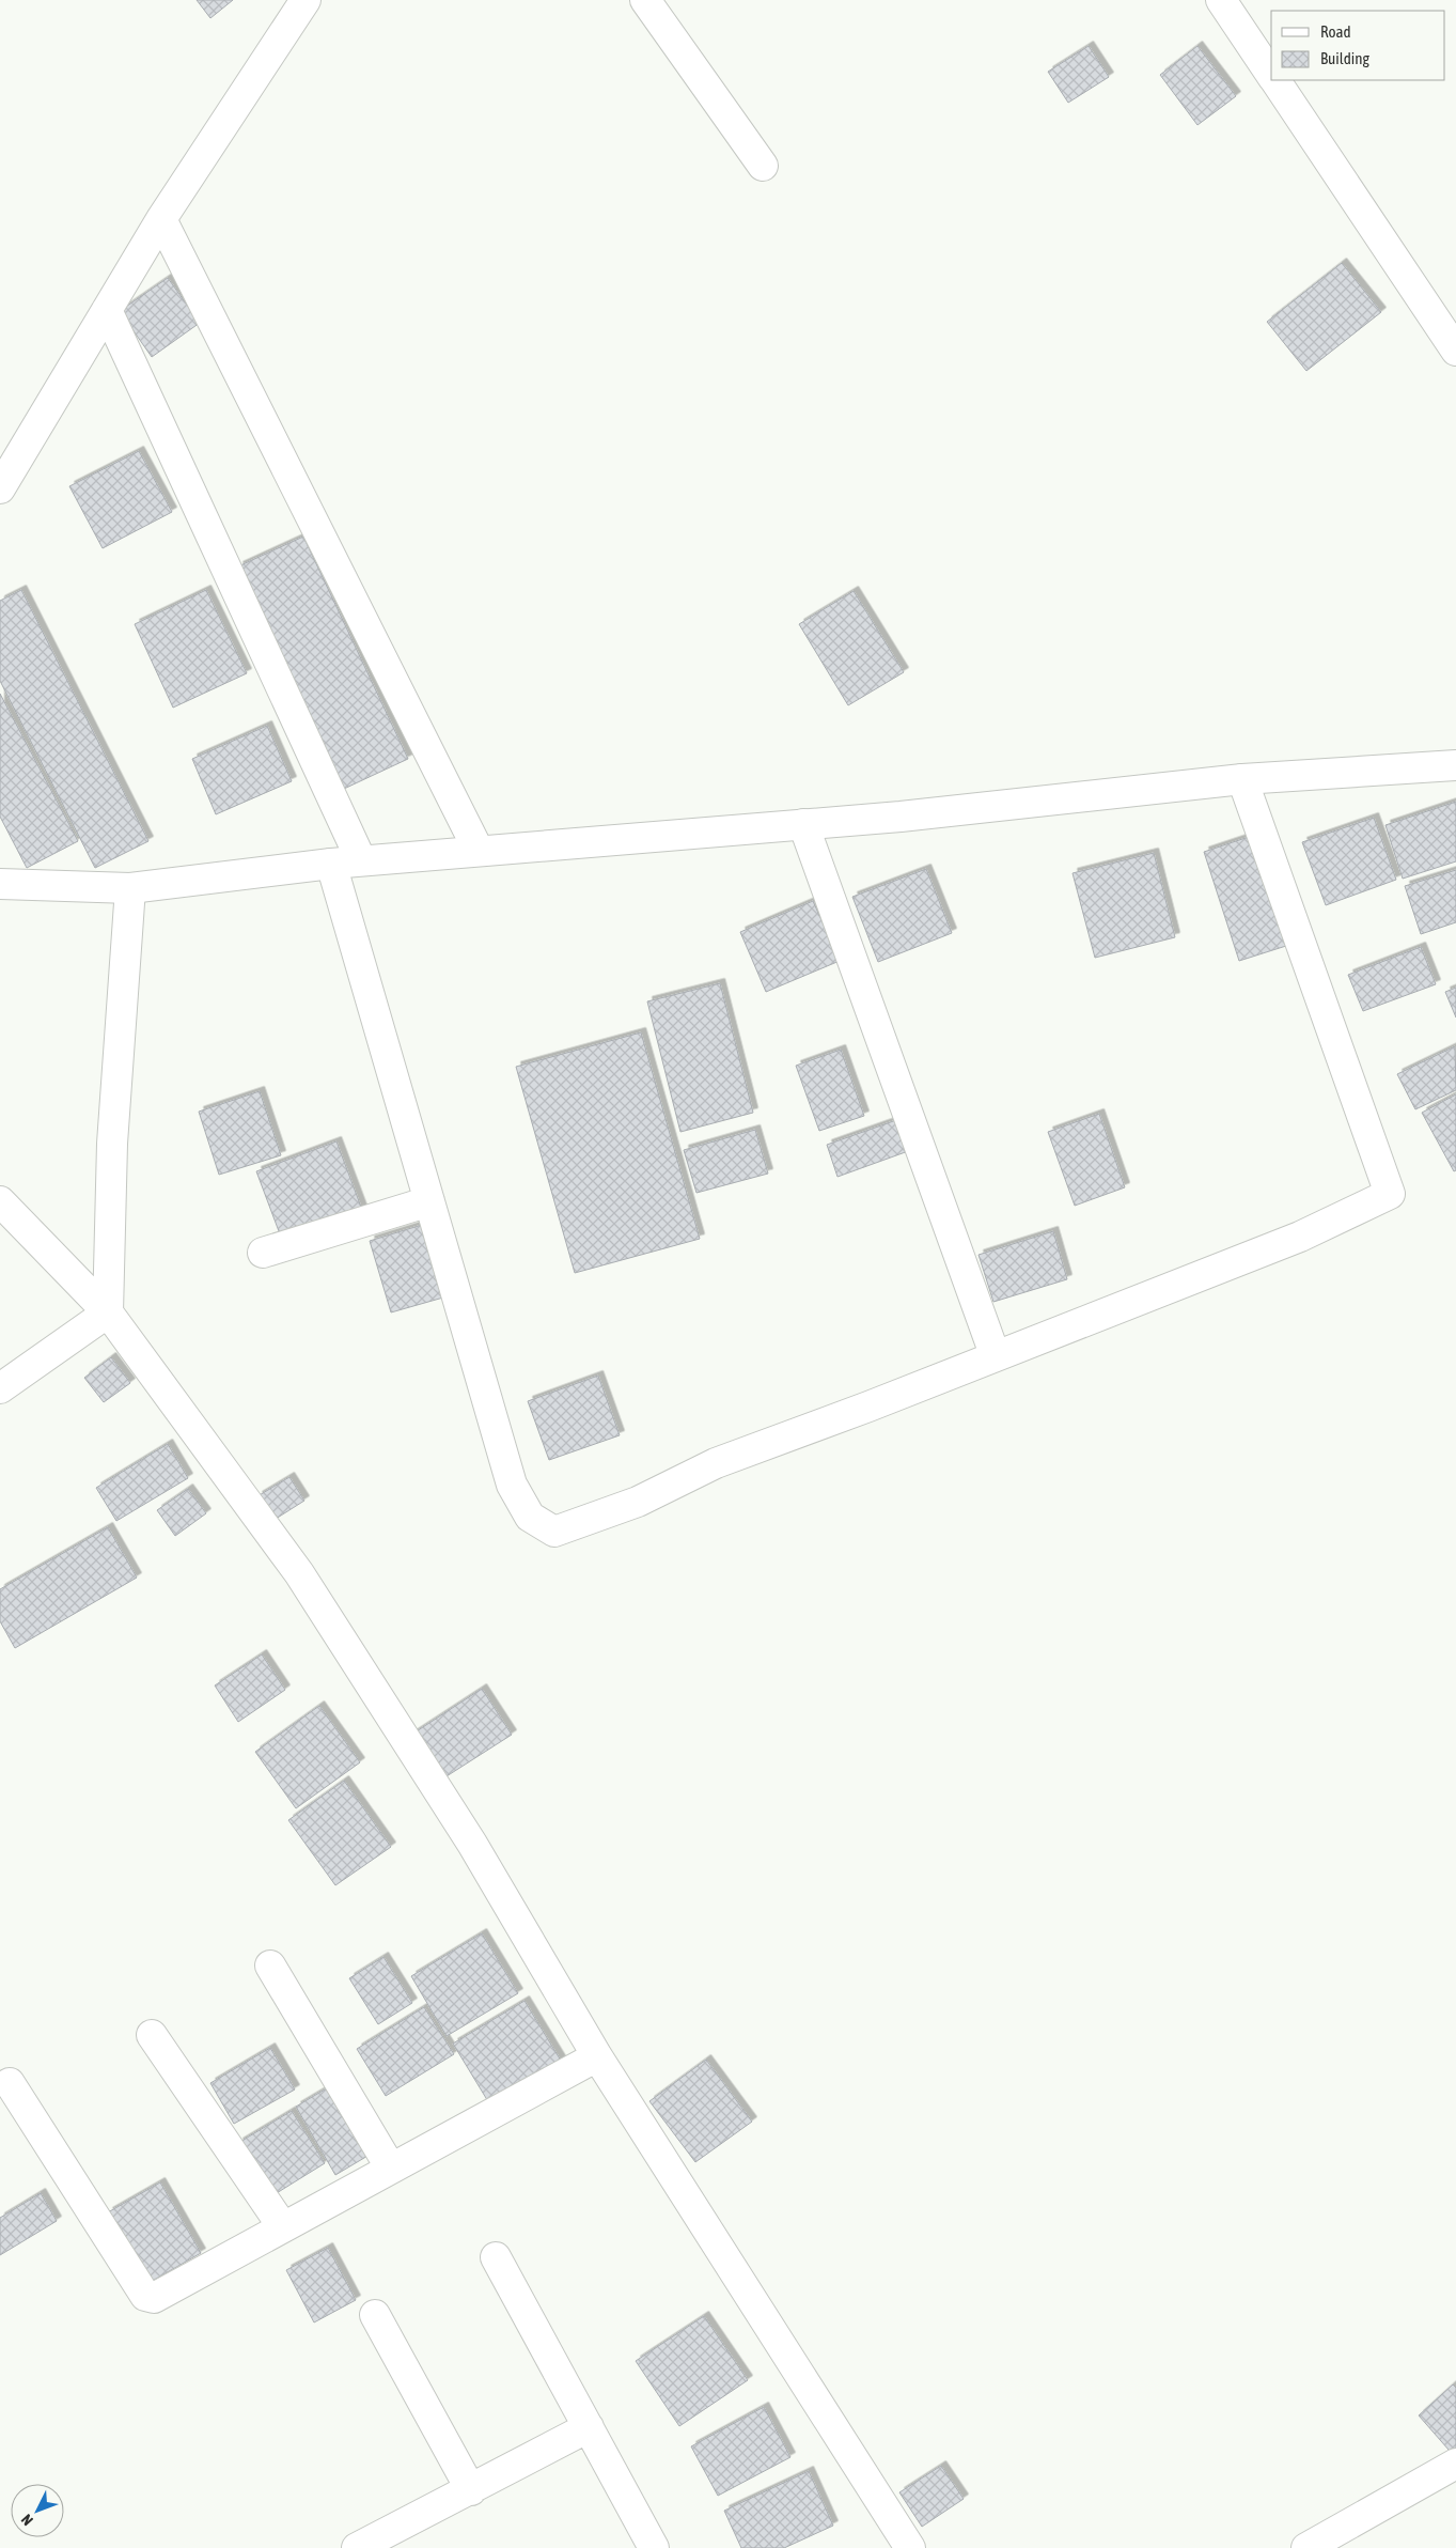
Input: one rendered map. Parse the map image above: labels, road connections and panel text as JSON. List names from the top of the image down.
{
  "legend": ["Road", "Building"],
  "north": "bottom left"
}
